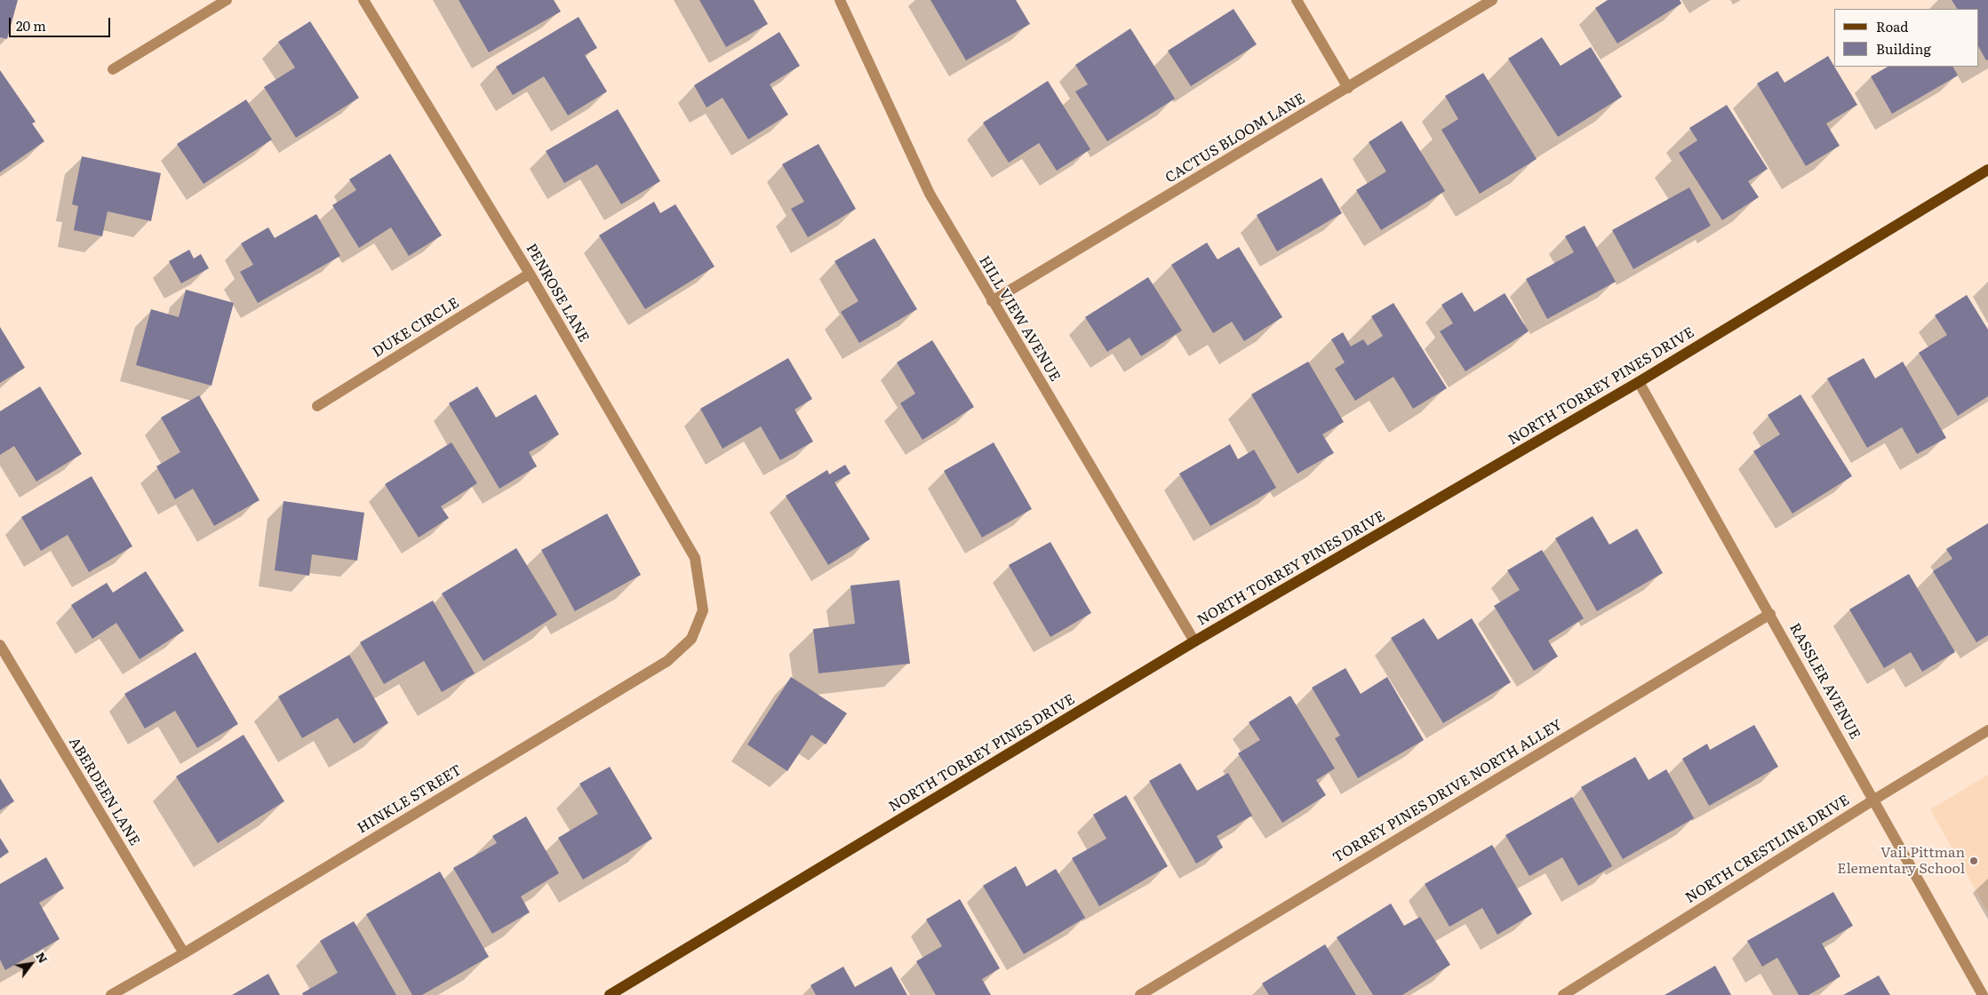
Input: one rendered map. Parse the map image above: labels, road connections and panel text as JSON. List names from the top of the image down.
{
  "streets": {
    "main road": ["NORTH TORREY PINES DRIVE"],
    "street": [
      "CACTUS BLOOM LANE",
      "PENROSE LANE",
      "HILL VIEW AVENUE",
      "DUKE CIRCLE",
      "RASSLER AVENUE",
      "ABERDEEN LANE",
      "TORREY PINES DRIVE NORTH ALLEY",
      "HINKLE STREET",
      "NORTH CRESTLINE DRIVE"
    ]
  },
  "crossings": [
    ["CACTUS BLOOM LANE", "HILL VIEW AVENUE"],
    ["PENROSE LANE", "DUKE CIRCLE"],
    ["PENROSE LANE", "HINKLE STREET"],
    ["HILL VIEW AVENUE", "NORTH TORREY PINES DRIVE"],
    ["NORTH TORREY PINES DRIVE", "RASSLER AVENUE"],
    ["RASSLER AVENUE", "TORREY PINES DRIVE NORTH ALLEY"],
    ["RASSLER AVENUE", "NORTH CRESTLINE DRIVE"],
    ["ABERDEEN LANE", "HINKLE STREET"]
  ],
  "places": ["Vail Pittman Elementary School"],
  "legend": ["Road", "Building"],
  "scale_bar": "20 m",
  "north": "top right"
}
